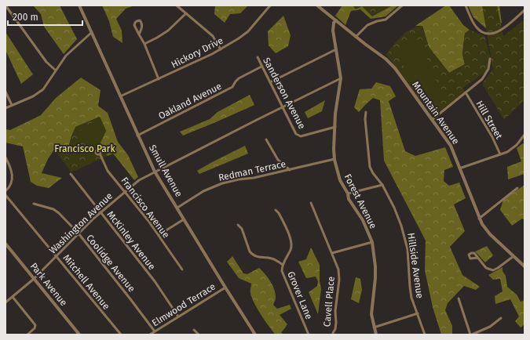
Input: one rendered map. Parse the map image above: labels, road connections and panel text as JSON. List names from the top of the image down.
{
  "streets": {
    "street": [
      "Hickory Drive",
      "Sanderson Avenue",
      "Oakland Avenue",
      "Mountain Avenue",
      "Hill Street",
      "Smull Avenue",
      "Redman Terrace",
      "Forest Avenue",
      "Francisco Avenue",
      "Washington Avenue",
      "McKinley Avenue",
      "Coolidge Avenue",
      "Hillside Avenue",
      "Mitchell Avenue",
      "Park Avenue",
      "Grover Lane",
      "Cavell Place",
      "Elmwood Terrace"
    ]
  },
  "crossings": [
    ["Hickory Drive", "Smull Avenue"],
    ["Sanderson Avenue", "Oakland Avenue"],
    ["Sanderson Avenue", "Forest Avenue"],
    ["Sanderson Avenue", "Washington Avenue"],
    ["Oakland Avenue", "Smull Avenue"],
    ["Mountain Avenue", "Forest Avenue"],
    ["Smull Avenue", "Redman Terrace"],
    ["Smull Avenue", "Washington Avenue"],
    ["Smull Avenue", "Elmwood Terrace"],
    ["Redman Terrace", "Forest Avenue"],
    ["Forest Avenue", "Washington Avenue"],
    ["Francisco Avenue", "Washington Avenue"],
    ["Washington Avenue", "McKinley Avenue"],
    ["Washington Avenue", "Coolidge Avenue"],
    ["Washington Avenue", "Mitchell Avenue"],
    ["Washington Avenue", "Park Avenue"],
    ["McKinley Avenue", "Elmwood Terrace"],
    ["Coolidge Avenue", "Elmwood Terrace"]
  ],
  "parks": ["Francisco Park"],
  "scale_bar": "200 m"
}
